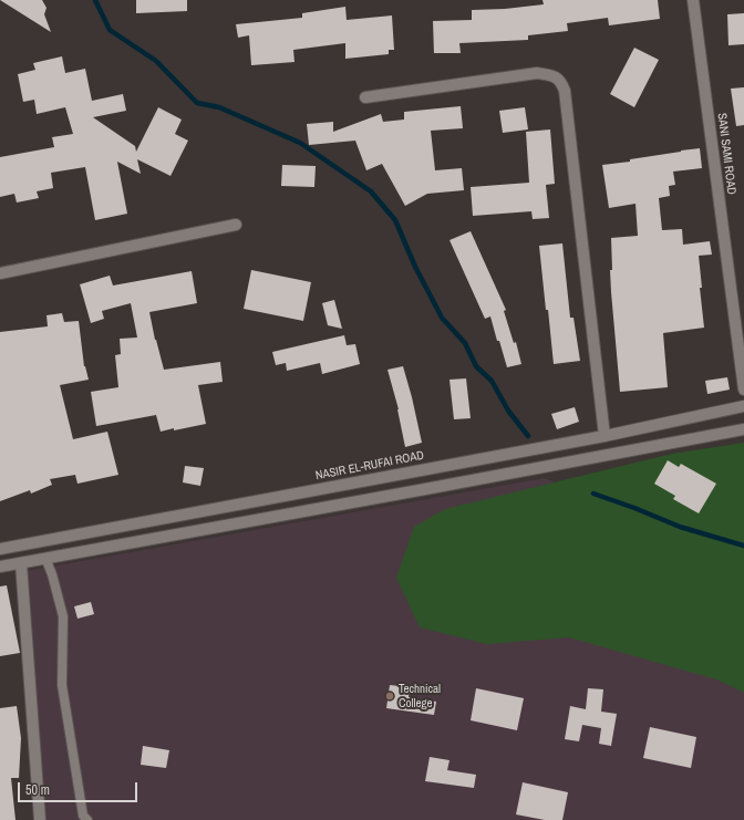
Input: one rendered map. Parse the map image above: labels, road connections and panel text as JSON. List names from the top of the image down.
{
  "streets": {
    "main road": ["SANI SAMI ROAD", "NASIR EL-RUFAI ROAD"]
  },
  "places": ["Technical College"],
  "scale_bar": "50 m"
}
